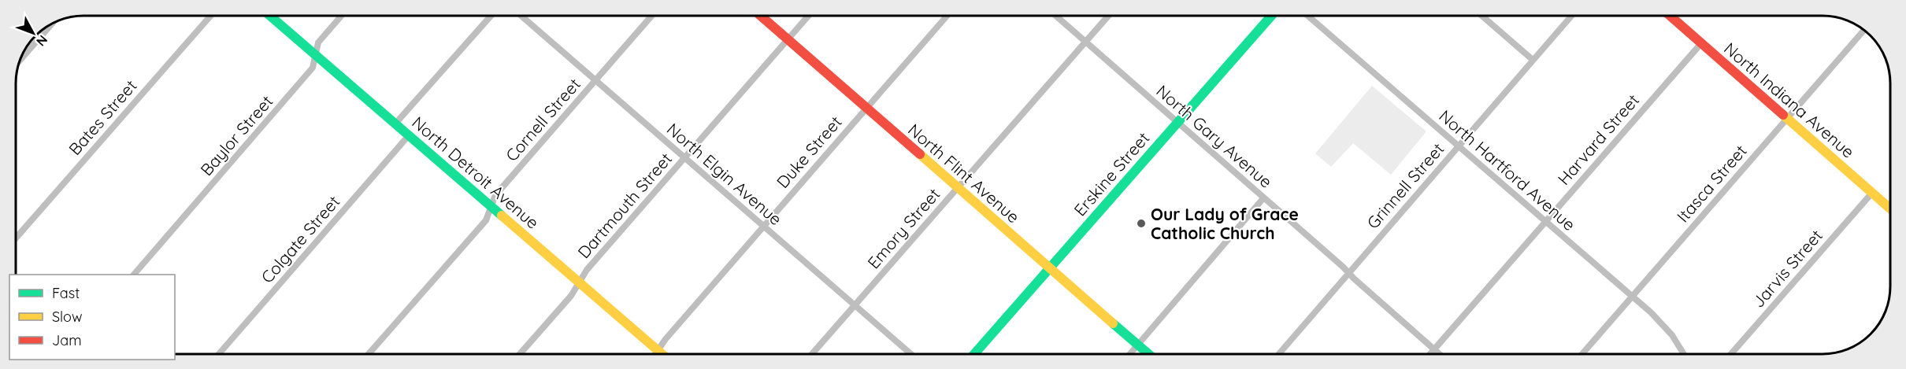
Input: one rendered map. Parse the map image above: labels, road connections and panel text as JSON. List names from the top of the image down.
{
  "streets": {
    "street": [
      "North Indiana Avenue",
      "Bates Street",
      "Cornell Street",
      "Baylor Street",
      "North Gary Avenue",
      "Harvard Street",
      "Duke Street",
      "North Hartford Avenue",
      "North Detroit Avenue",
      "North Flint Avenue",
      "North Elgin Avenue",
      "Erskine Street",
      "Itasca Street",
      "Grinnell Street",
      "Dartmouth Street",
      "Emory Street",
      "Colgate Street",
      "Jarvis Street"
    ]
  },
  "crossings": [
    ["North Indiana Avenue", "Harvard Street"],
    ["North Indiana Avenue", "Itasca Street"],
    ["North Indiana Avenue", "Jarvis Street"],
    ["Cornell Street", "North Detroit Avenue"],
    ["Cornell Street", "North Elgin Avenue"],
    ["Baylor Street", "North Detroit Avenue"],
    ["North Gary Avenue", "Harvard Street"],
    ["North Gary Avenue", "Erskine Street"],
    ["North Gary Avenue", "Grinnell Street"],
    ["North Gary Avenue", "Emory Street"],
    ["Harvard Street", "North Hartford Avenue"],
    ["Duke Street", "North Detroit Avenue"],
    ["Duke Street", "North Flint Avenue"],
    ["Duke Street", "North Elgin Avenue"],
    ["North Hartford Avenue", "Itasca Street"],
    ["North Hartford Avenue", "Grinnell Street"],
    ["North Detroit Avenue", "Dartmouth Street"],
    ["North Detroit Avenue", "Colgate Street"],
    ["North Flint Avenue", "Erskine Street"],
    ["North Flint Avenue", "Dartmouth Street"],
    ["North Flint Avenue", "Emory Street"],
    ["North Elgin Avenue", "Dartmouth Street"],
    ["North Elgin Avenue", "Emory Street"]
  ],
  "places": ["Our Lady of Grace Catholic Church"],
  "legend": ["Fast", "Slow", "Jam"],
  "north": "bottom right"
}
